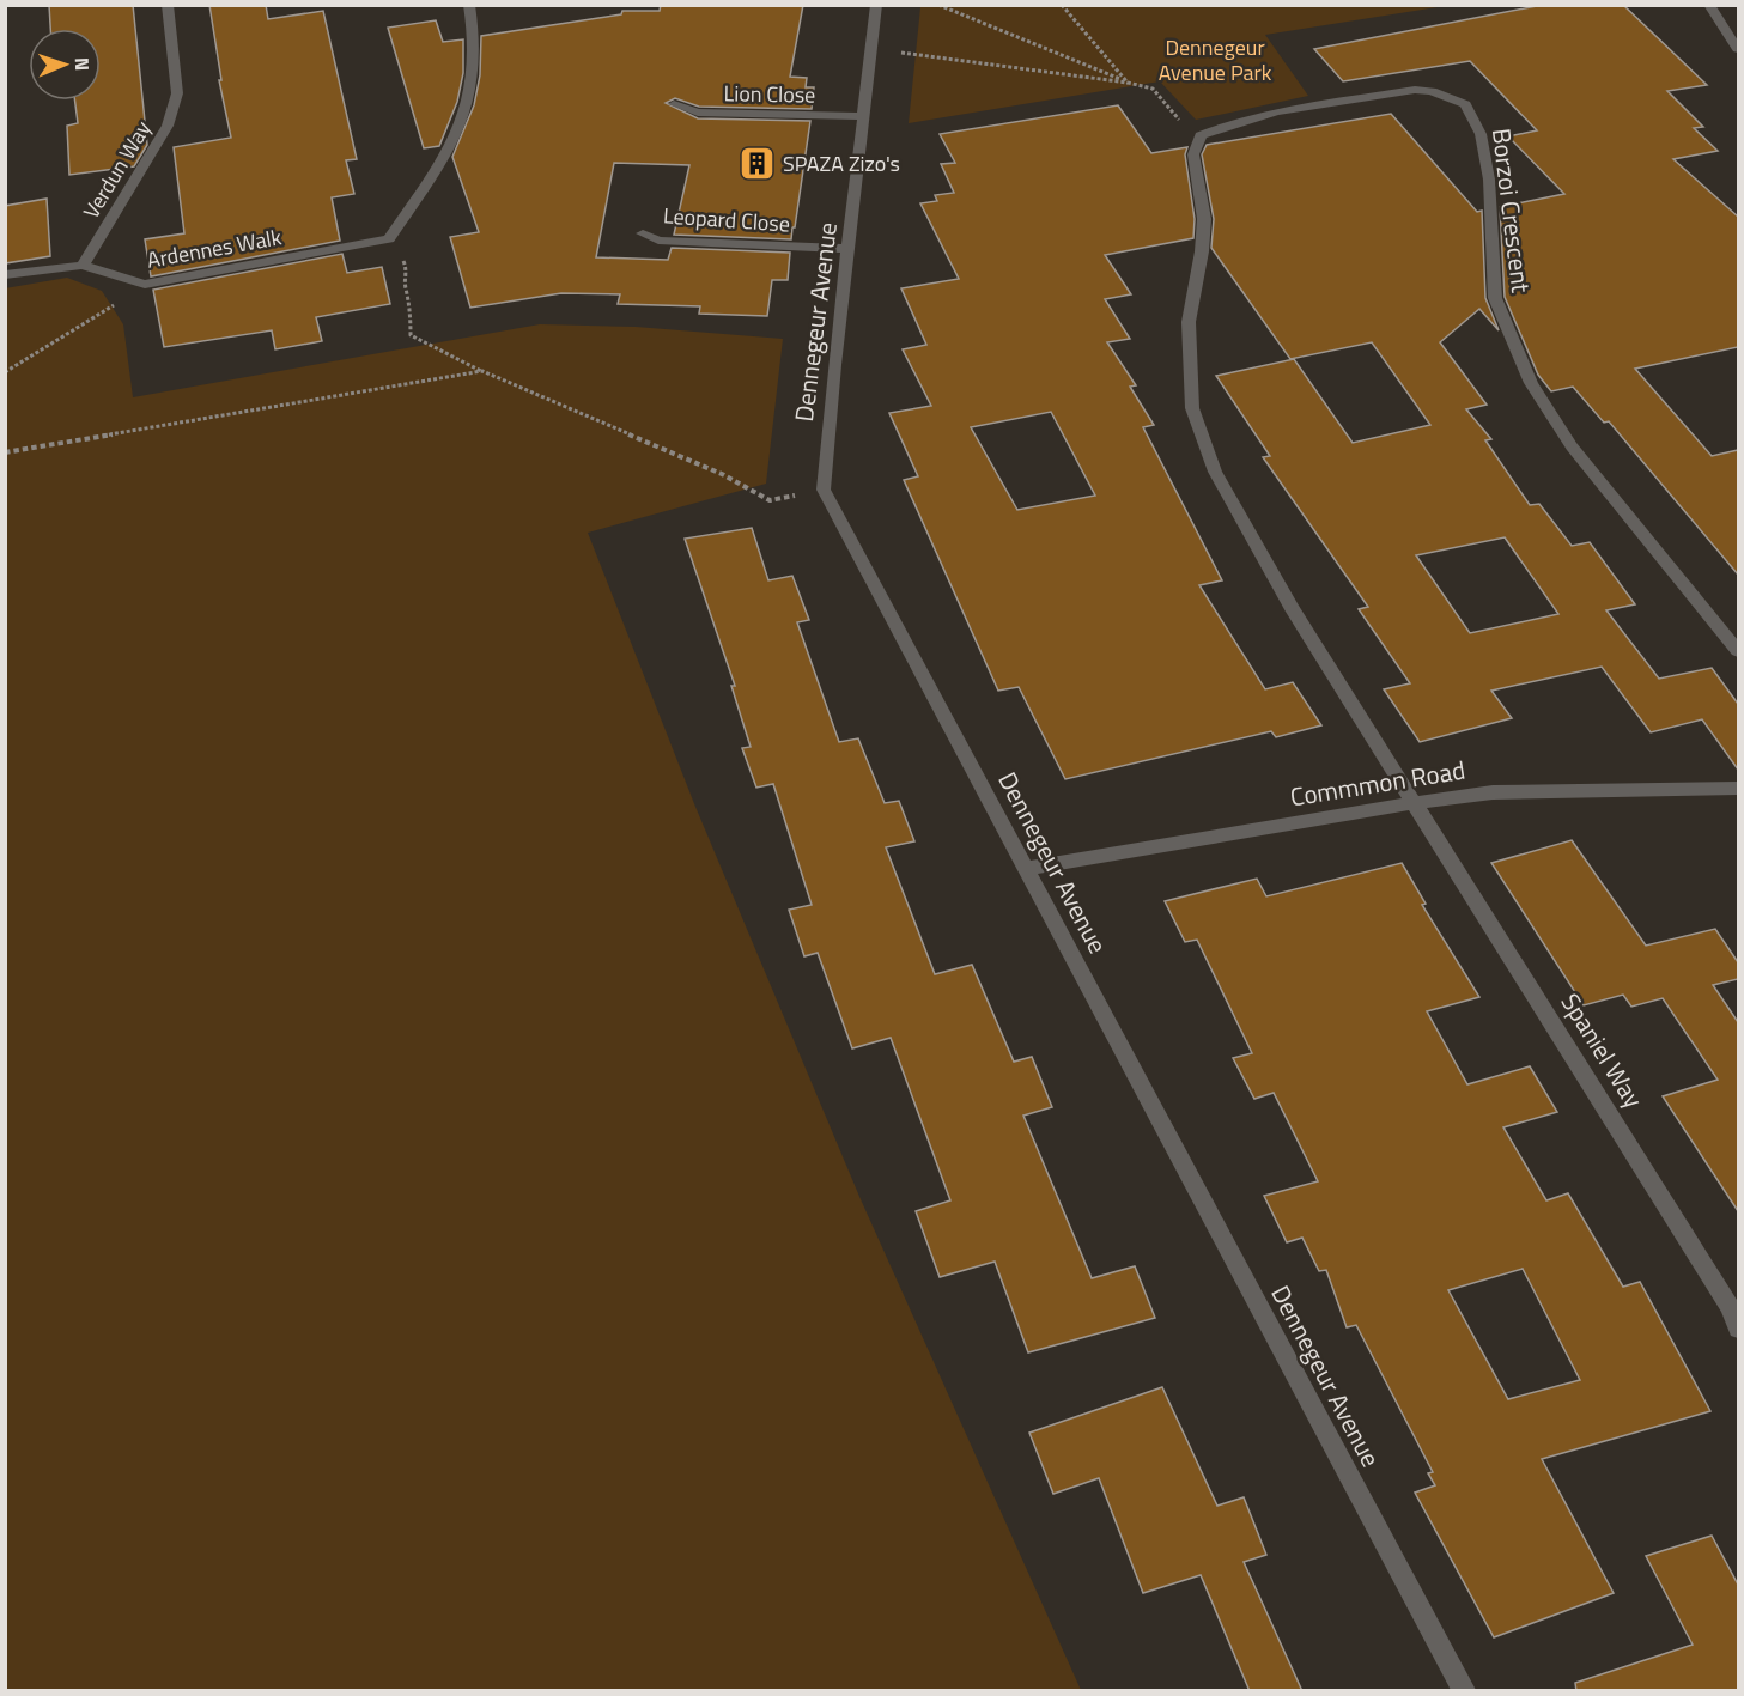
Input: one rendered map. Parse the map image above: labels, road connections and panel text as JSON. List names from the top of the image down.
{
  "streets": {
    "street": [
      "Lion Close",
      "Verdun Way",
      "Borzoi Crescent",
      "Leopard Close",
      "Ardennes Walk",
      "Dennegeur Avenue",
      "Commmon Road",
      "Spaniel Way"
    ]
  },
  "crossings": [
    ["Lion Close", "Dennegeur Avenue"],
    ["Verdun Way", "Ardennes Walk"],
    ["Leopard Close", "Dennegeur Avenue"],
    ["Dennegeur Avenue", "Commmon Road"],
    ["Commmon Road", "Spaniel Way"]
  ],
  "parks": ["Dennegeur Avenue Park"],
  "places": {
    "building": ["SPAZA Zizo's"]
  },
  "north": "right"
}
